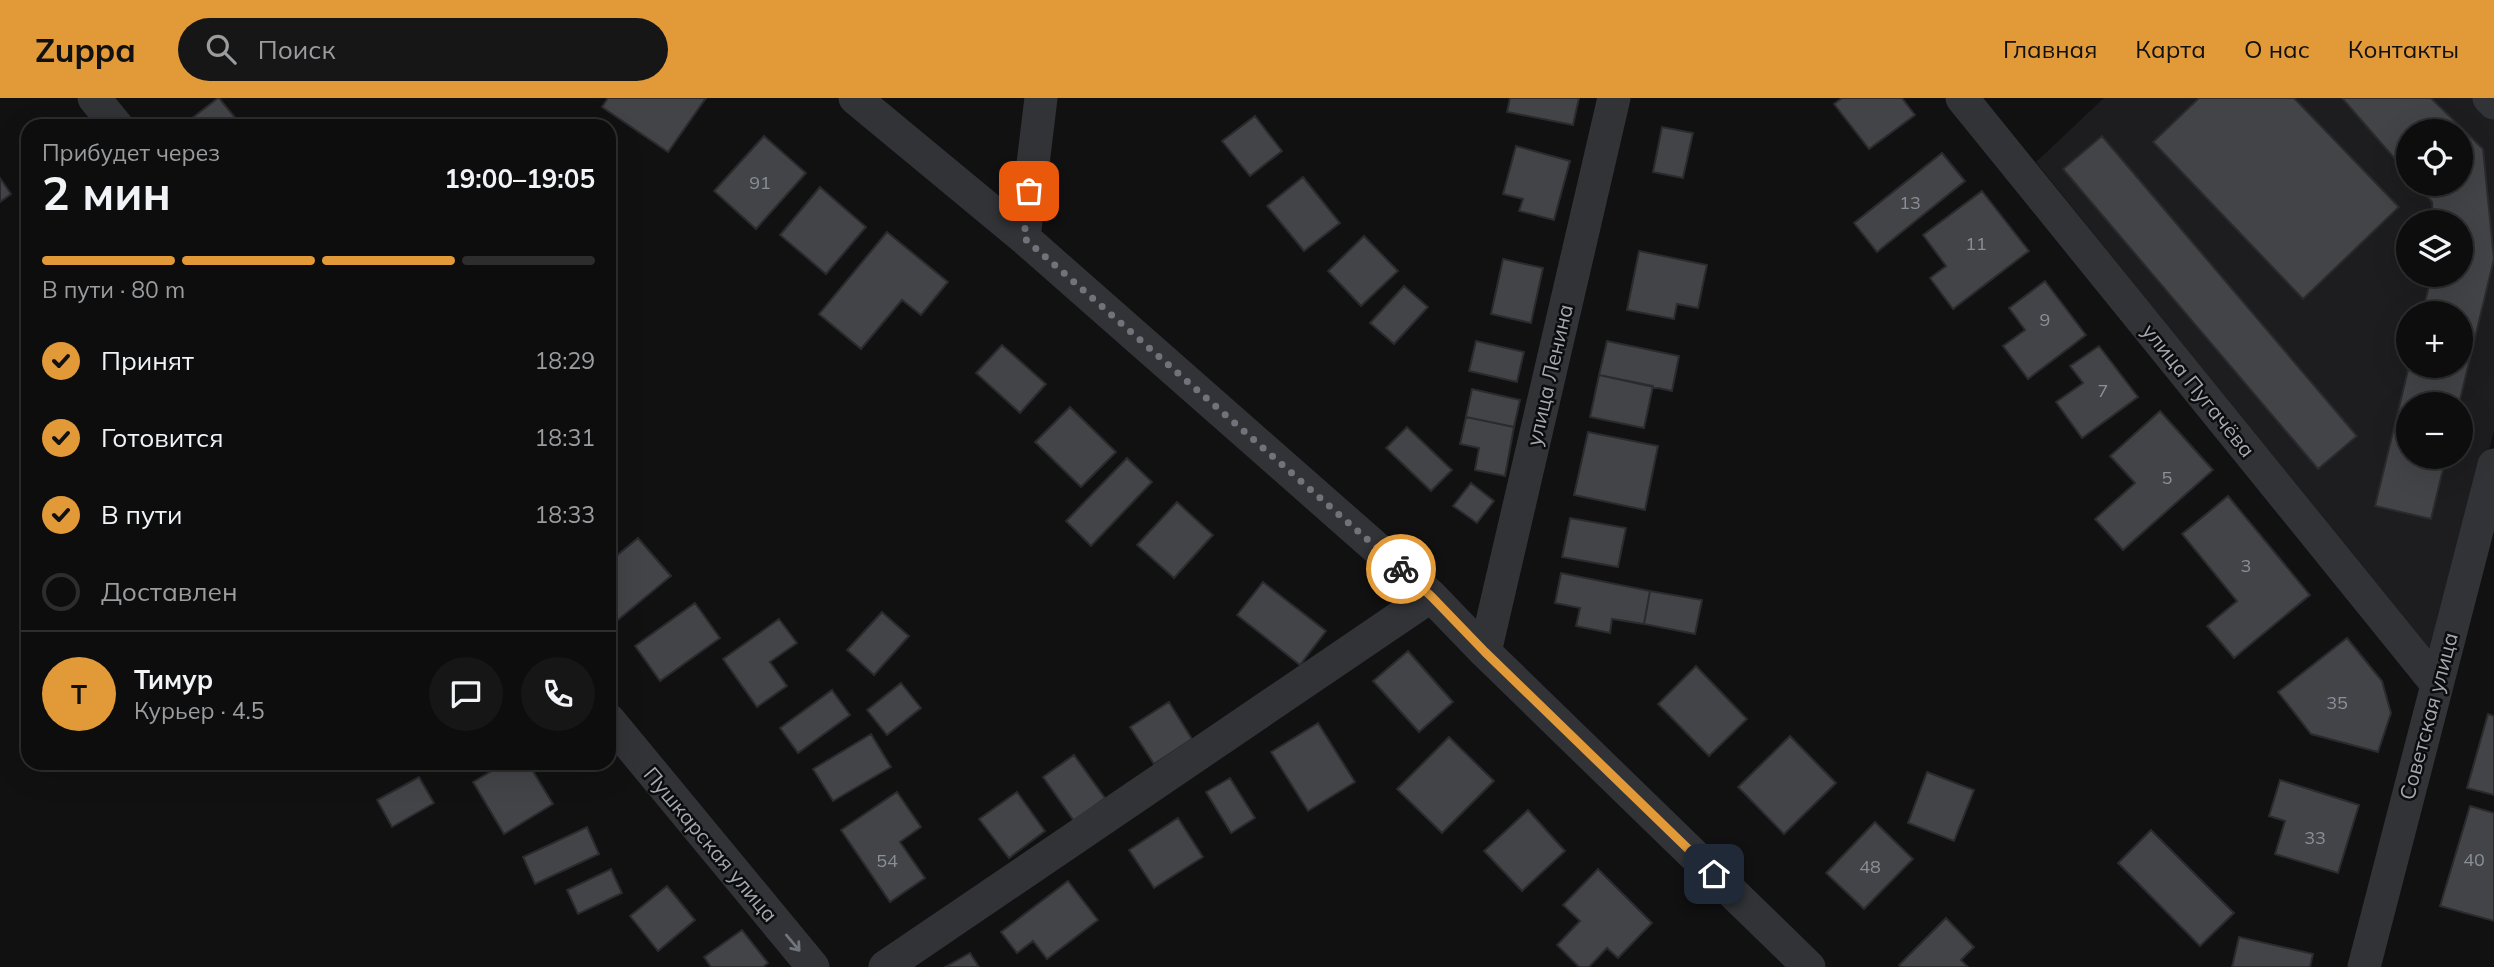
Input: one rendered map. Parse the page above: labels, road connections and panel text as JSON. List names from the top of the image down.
{
  "streets": {
    "street": [
      "улица Ленина",
      "улица Пугачёва",
      "Советская улица",
      "Пушкарская улица"
    ]
  },
  "crossings": [
    ["улица Пугачёва", "Советская улица"]
  ],
  "one_way": ["Пушкарская улица"],
  "house_numbers": [
    "91",
    "13",
    "11",
    "9",
    "7",
    "5",
    "3",
    "35",
    "33",
    "40",
    "54",
    "48"
  ],
  "page": {
    "header": "Zuppa",
    "search": "Поиск",
    "nav": [
      "Главная",
      "Карта",
      "О нас",
      "Контакты"
    ],
    "map_buttons": ["+", "−"],
    "heading": ["2 мин", "Прибудет через", "19:00–19:05"],
    "panel": ["Тимур", "Курьер · 4.5"],
    "bar": "В пути · 80 m",
    "list": [
      ["Принят", "18:29"],
      ["Готовится", "18:31"],
      ["В пути", "18:33"],
      "Доставлен"
    ],
    "round": "Т"
  }
}
